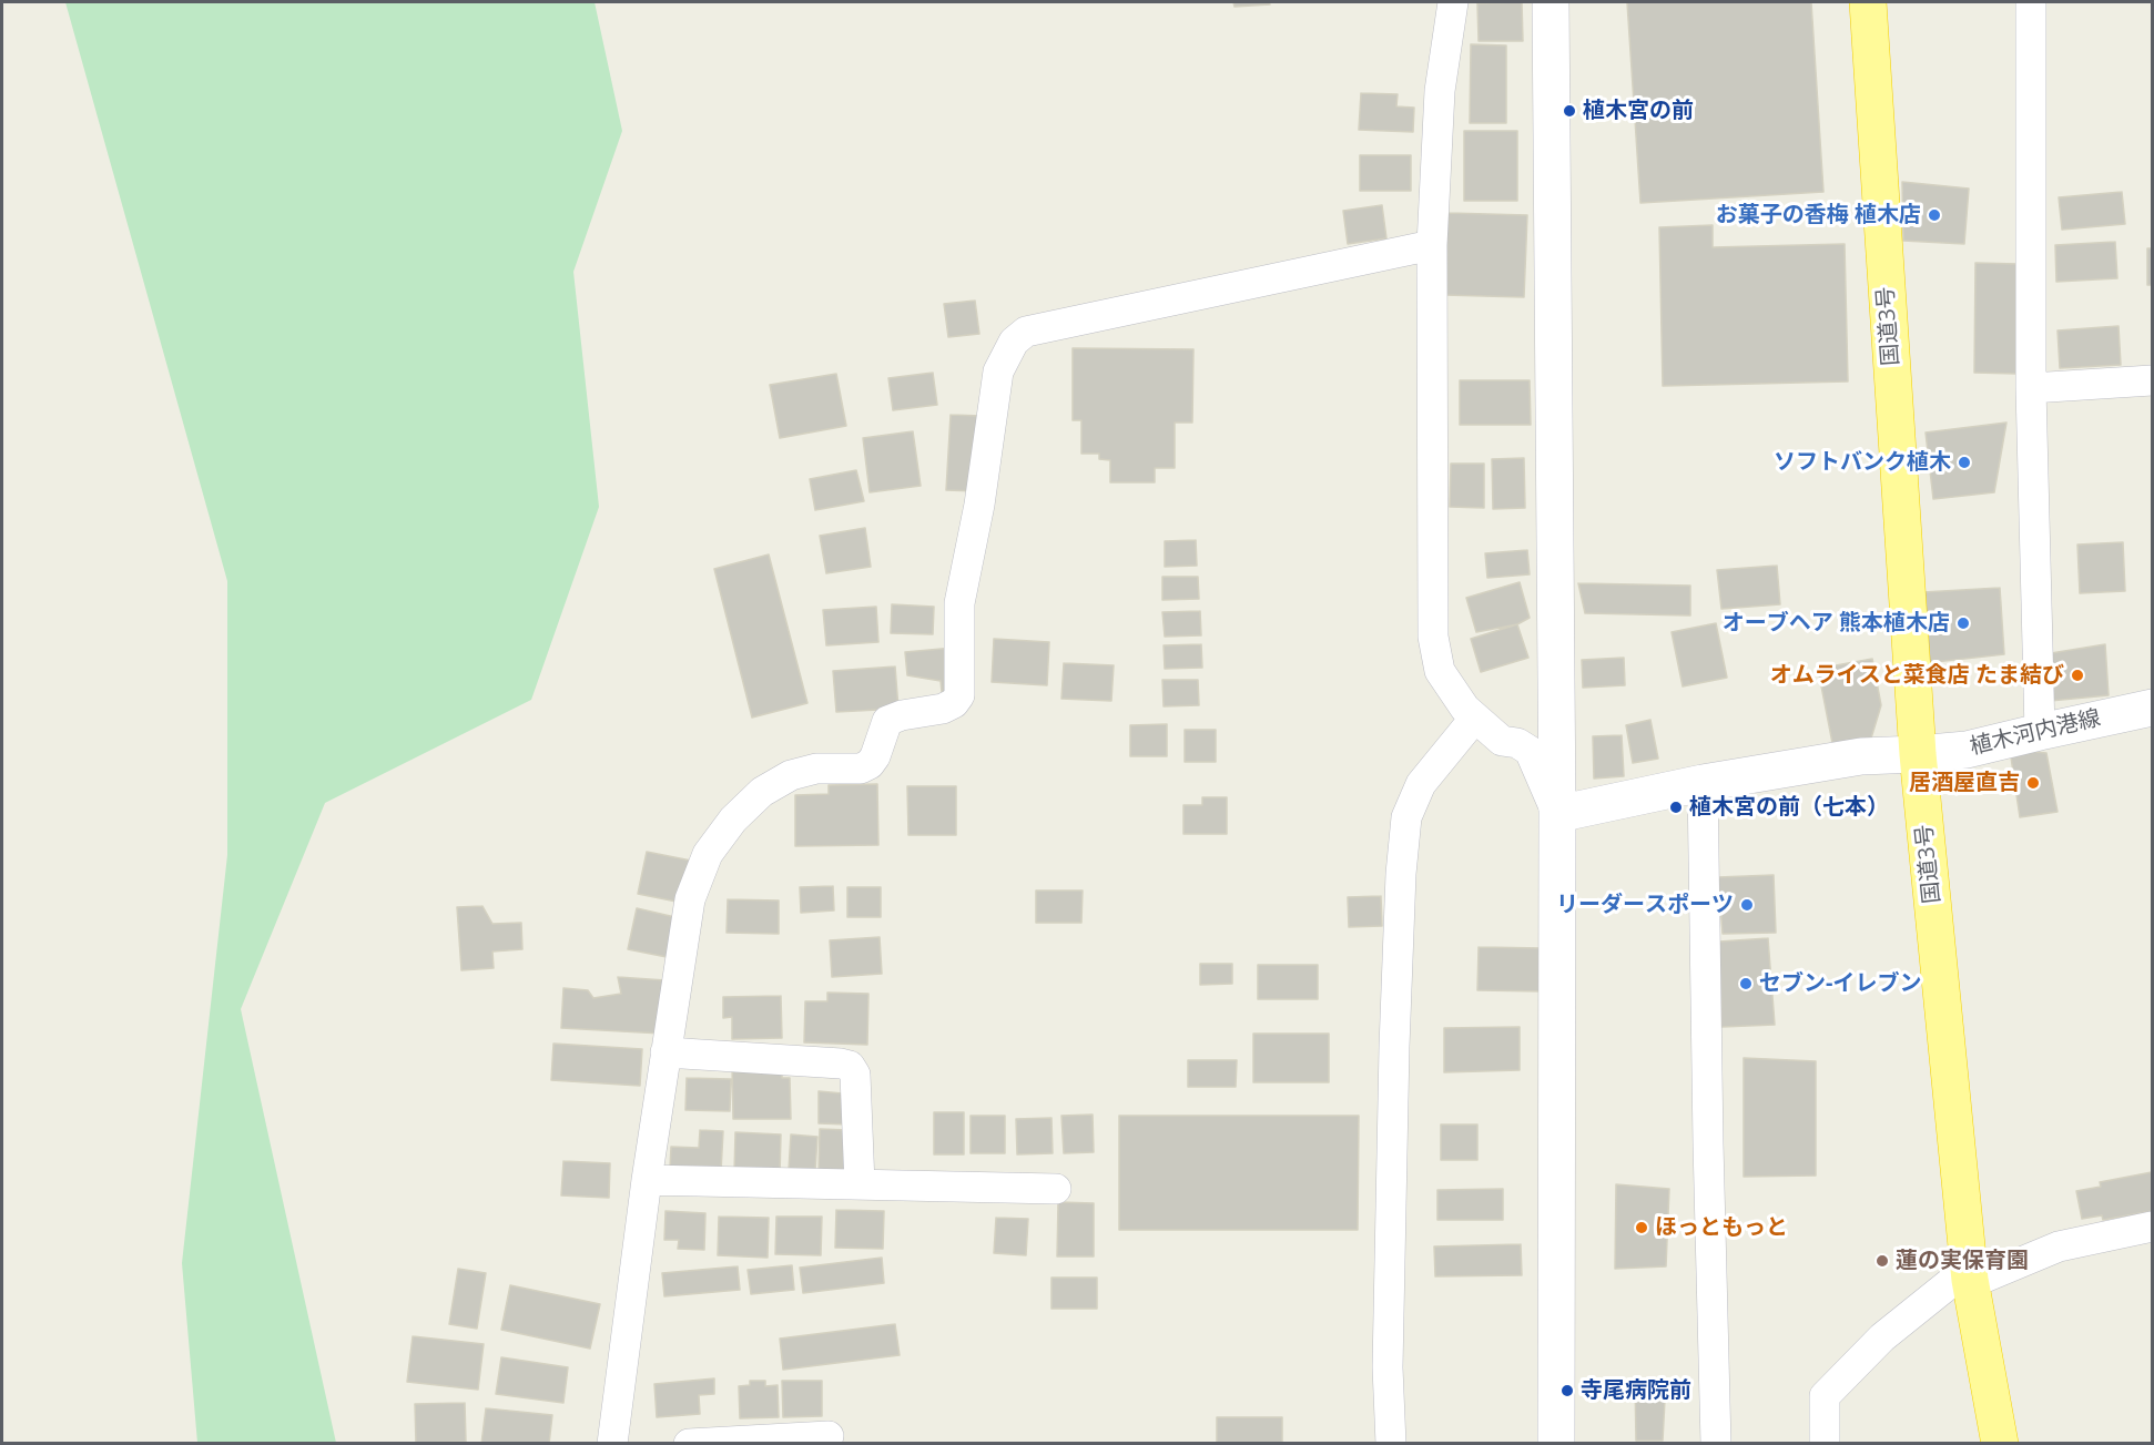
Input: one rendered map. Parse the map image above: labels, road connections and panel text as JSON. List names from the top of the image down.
{
  "streets": {
    "highway": ["国道3号"],
    "street": ["植木河内港線"]
  },
  "crossings": [
    ["国道3号", "植木河内港線"]
  ],
  "places": [
    "植木宮の前",
    "お菓子の香梅 植木店",
    "ソフトバンク植木",
    "オーブヘア 熊本植木店",
    "オムライスと菜食店 たま結び",
    "居酒屋直吉",
    "植木宮の前（七本）",
    "リーダースポーツ",
    "セブン-イレブン",
    "ほっともっと",
    "蓮の実保育園",
    "寺尾病院前"
  ]
}
